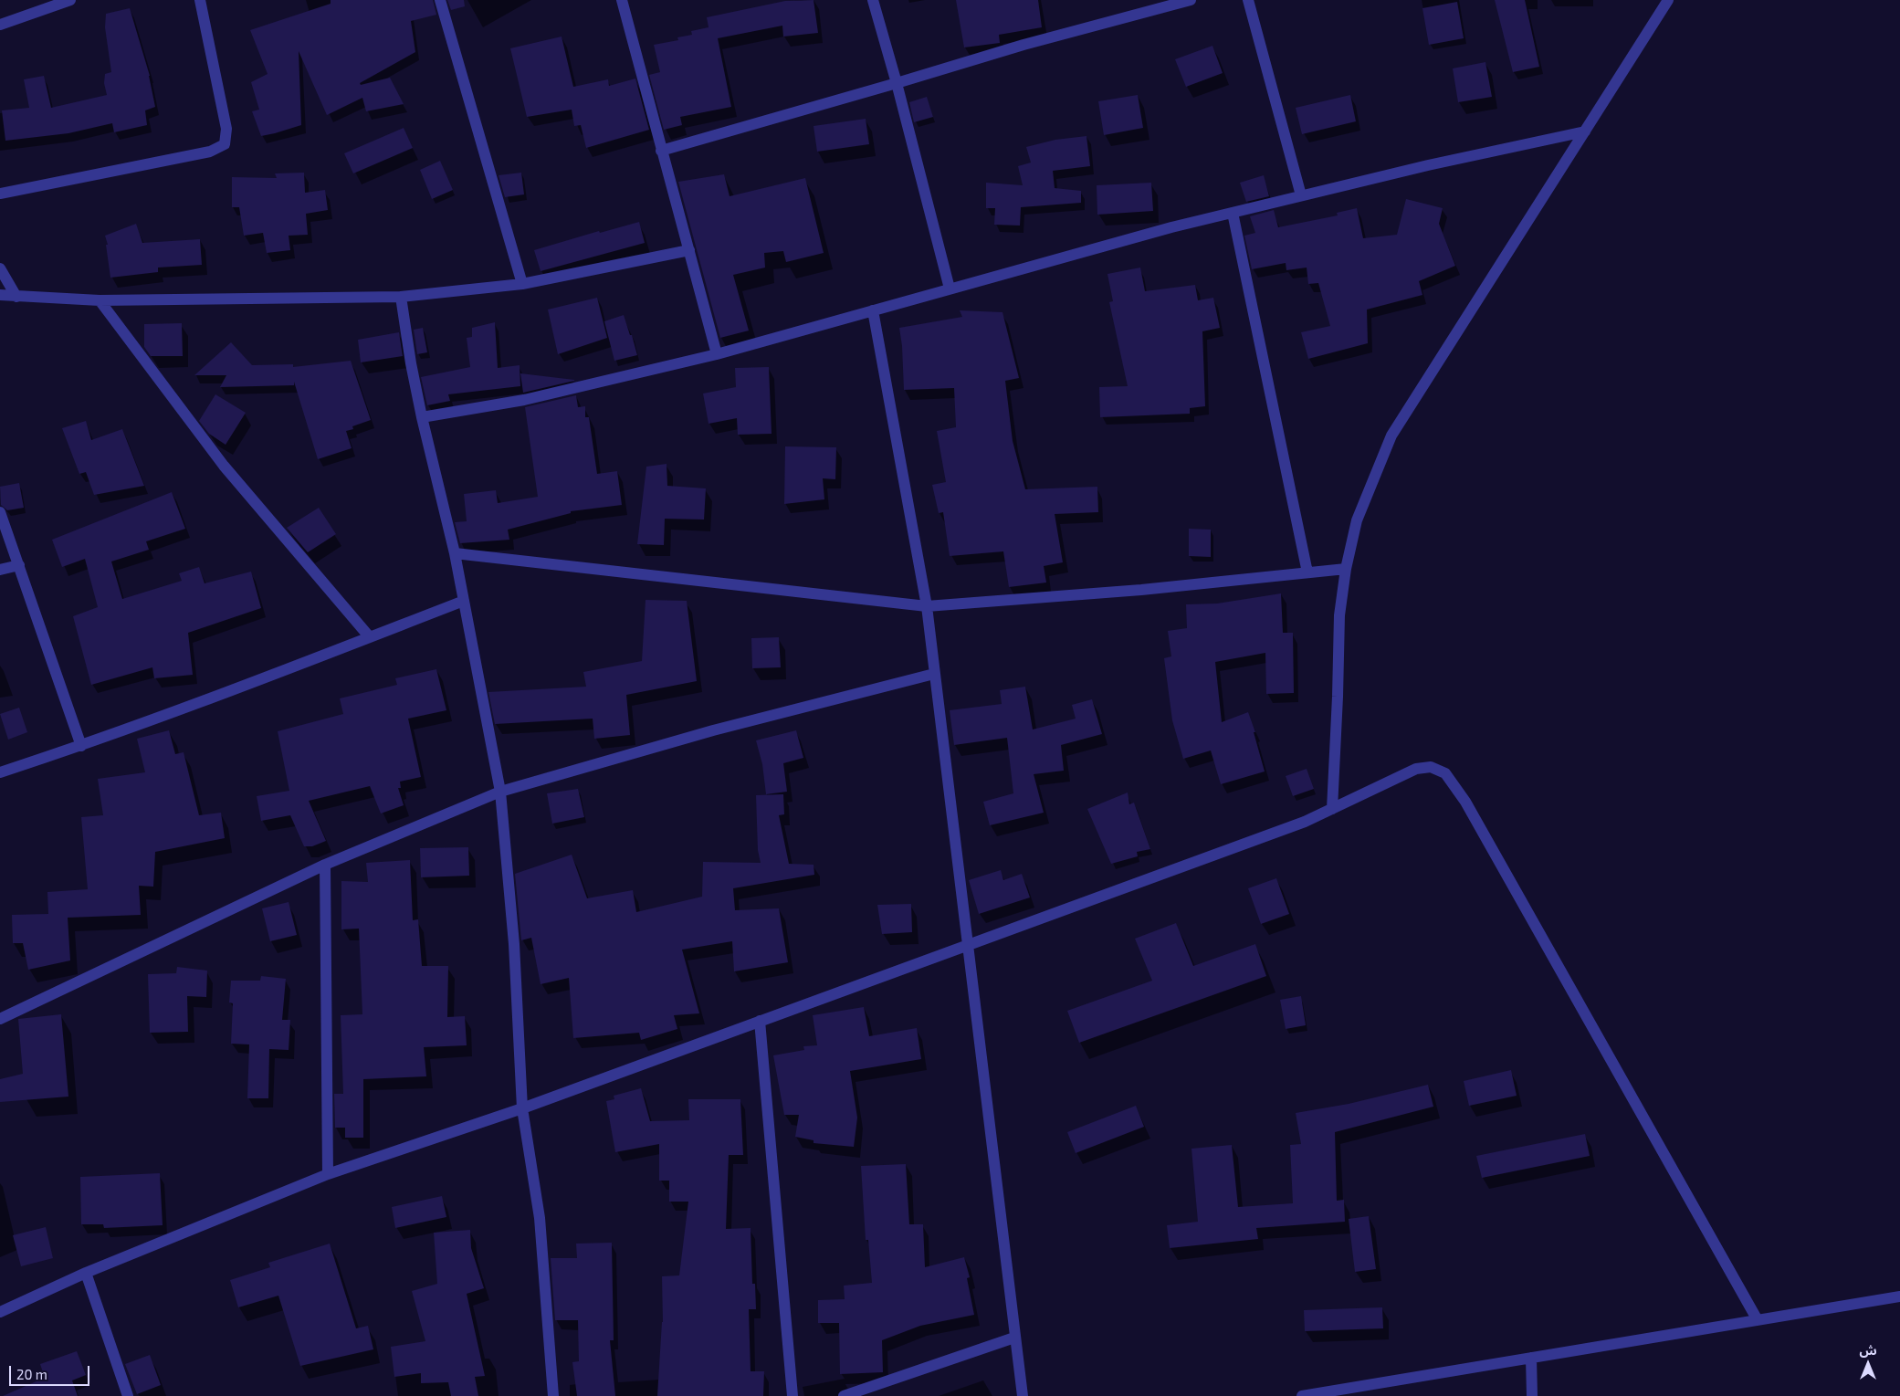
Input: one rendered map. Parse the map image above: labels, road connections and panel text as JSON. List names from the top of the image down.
{
  "scale_bar": "20 m",
  "north": "top"
}
